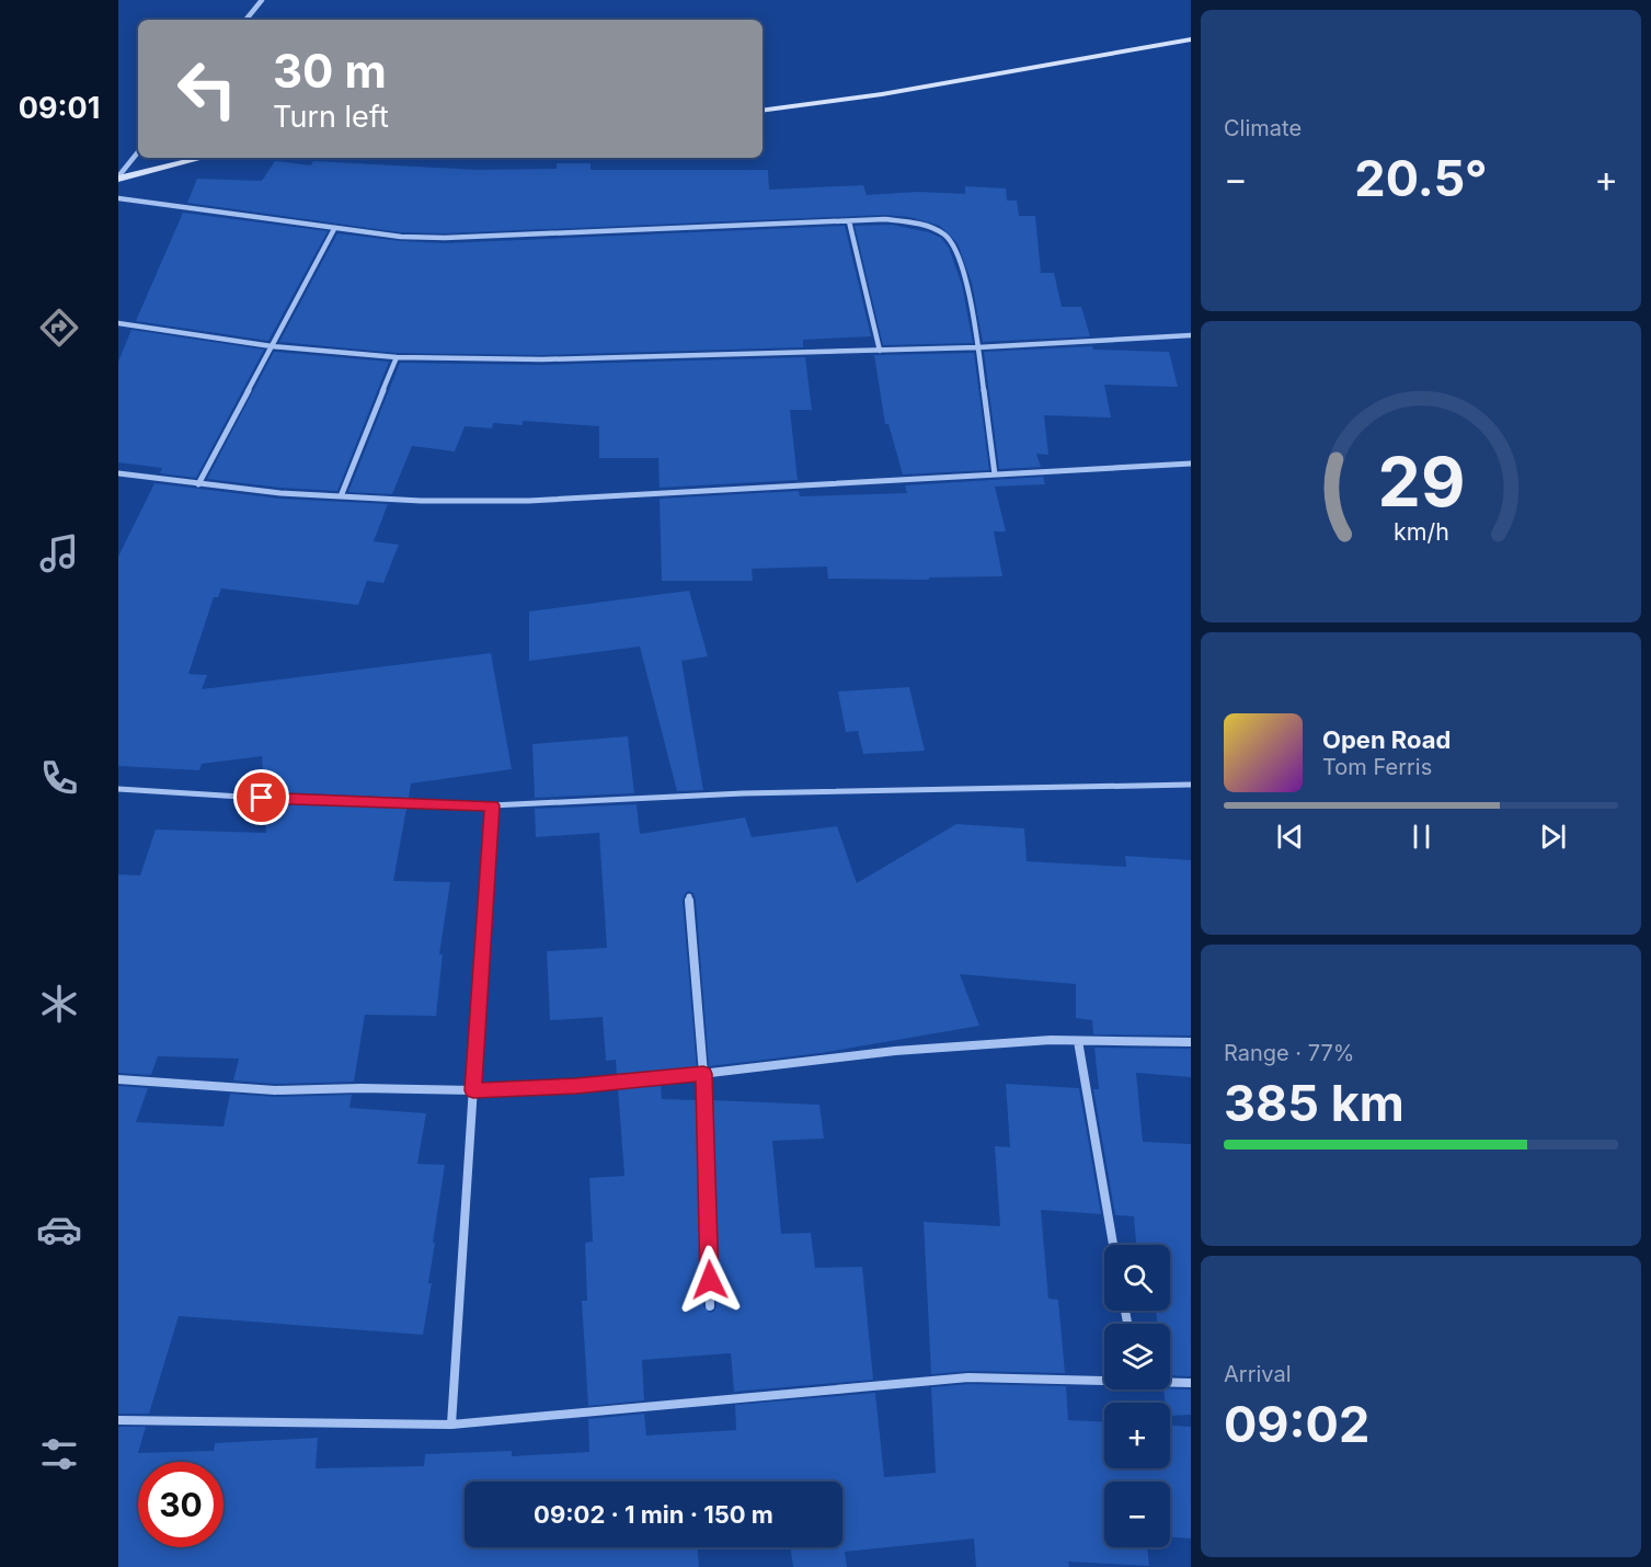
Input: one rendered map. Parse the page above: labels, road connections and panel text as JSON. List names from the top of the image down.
{
  "page": {
    "tabs": "09:01",
    "tile": [
      "Climate",
      ["Range · 77%", "385 km"],
      ["Arrival", "09:02"]
    ],
    "turn": ["30 m", "Turn left"],
    "heat": ["−", "20.5°", "+"],
    "song": ["Open Road", "Tom Ferris"],
    "map_buttons": ["+", "−"],
    "limit": "30",
    "trip": "09:02 · 1 min · 150 m",
    "gauge": ["29", "km/h"]
  }
}
